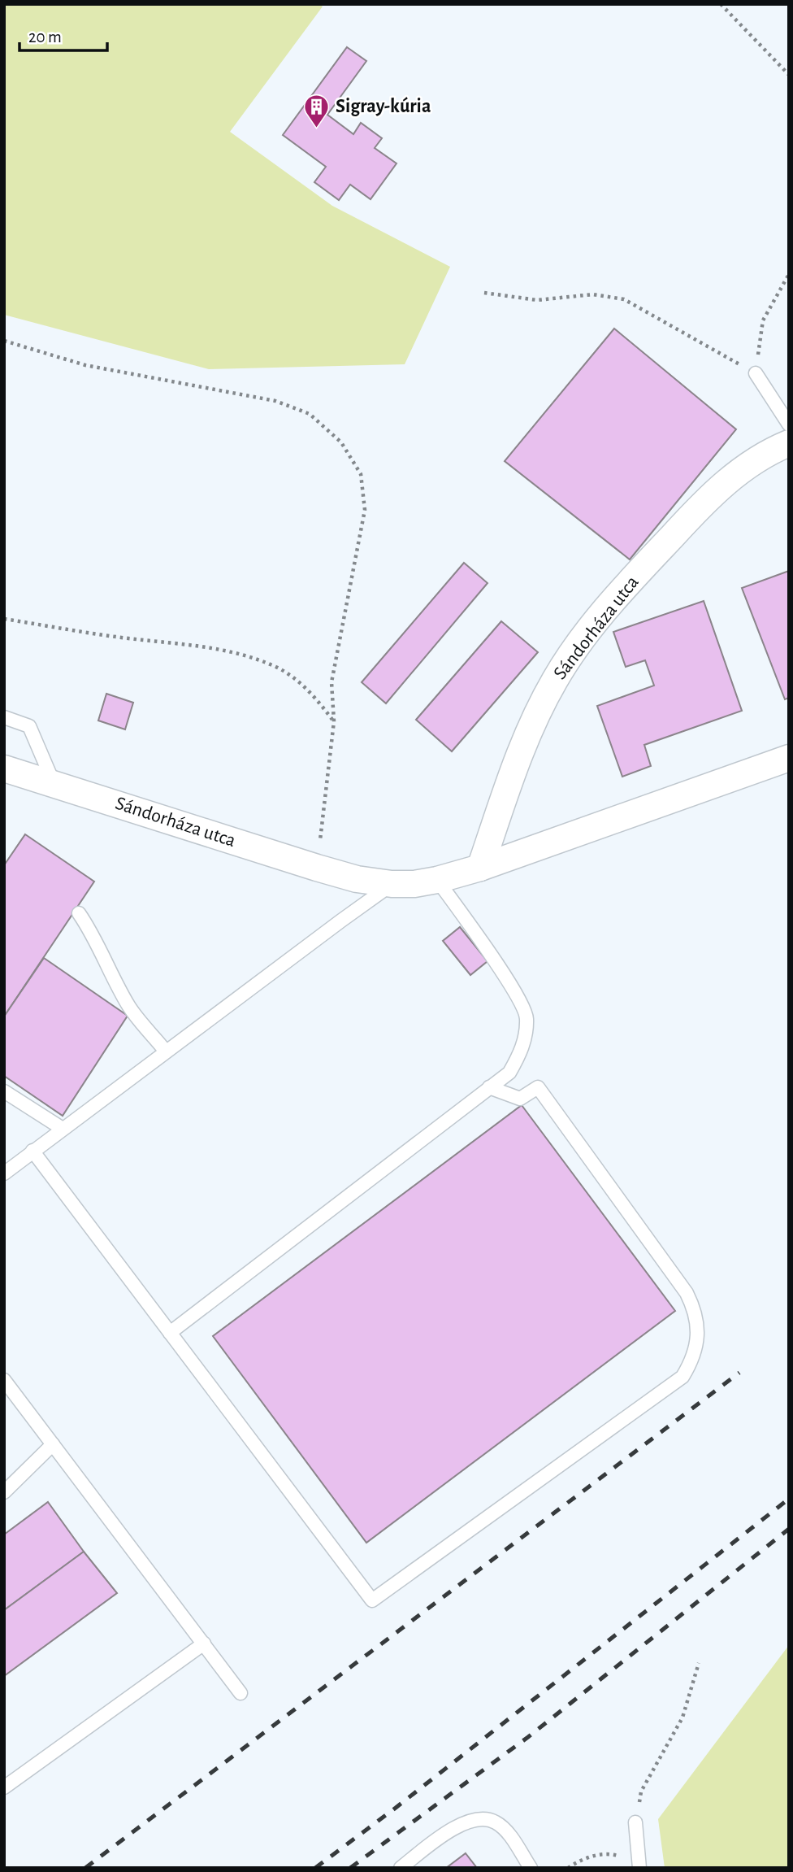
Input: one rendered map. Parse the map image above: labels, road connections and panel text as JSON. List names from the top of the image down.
{
  "streets": {
    "street": ["Sándorháza utca"]
  },
  "places": {
    "building": ["Sigray-kúria"]
  },
  "scale_bar": "20 m"
}
